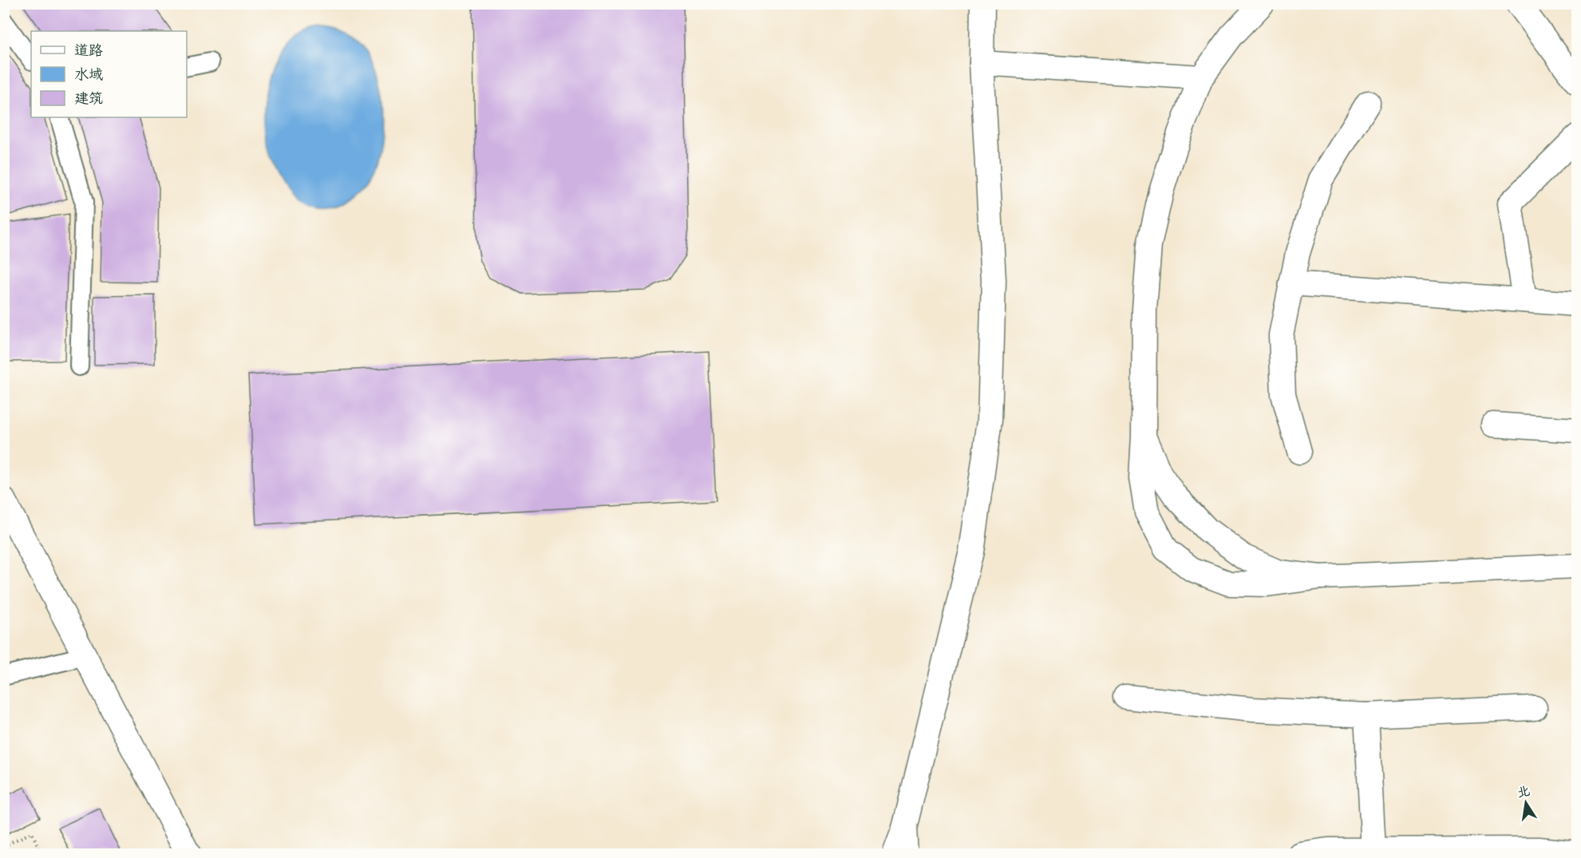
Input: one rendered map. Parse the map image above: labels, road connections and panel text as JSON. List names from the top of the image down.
{
  "legend": ["道路", "水域", "建筑"],
  "north": "top"
}
